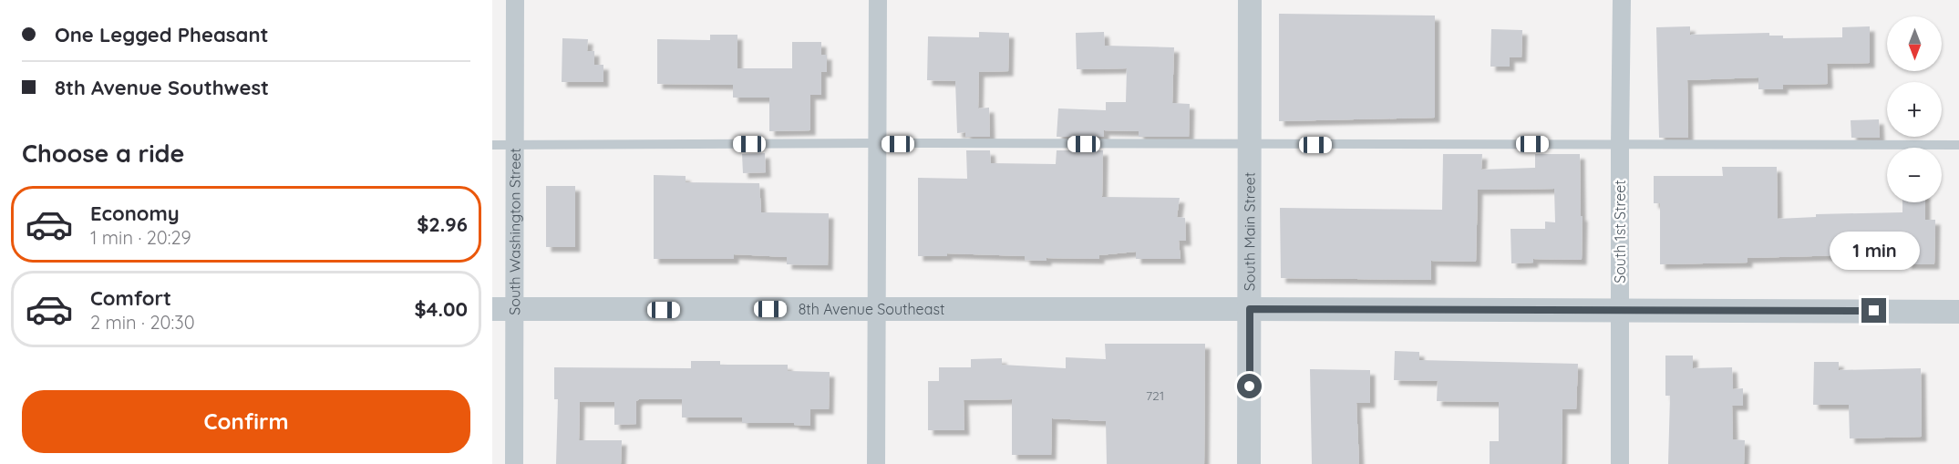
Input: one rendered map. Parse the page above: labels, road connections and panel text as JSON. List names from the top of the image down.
{
  "streets": {
    "street": [
      "South Washington Street",
      "South 1st Street",
      "South Main Street",
      "8th Avenue Southeast"
    ]
  },
  "crossings": [
    ["South Washington Street", "8th Avenue Southeast"],
    ["South 1st Street", "8th Avenue Southeast"],
    ["South Main Street", "8th Avenue Southeast"]
  ],
  "house_numbers": ["721"],
  "north": "bottom",
  "page": {
    "banner": ["One Legged Pheasant", "8th Avenue Southwest"],
    "map_buttons": ["+", "−"],
    "heading": "Choose a ride",
    "list": [
      {
        "name": "Economy",
        "note": "1 min · 20:29",
        "value": "$2.96"
      },
      {
        "name": "Comfort",
        "note": "2 min · 20:30",
        "value": "$4.00"
      }
    ],
    "bubble": "1 min",
    "buttons": "Confirm"
  }
}
